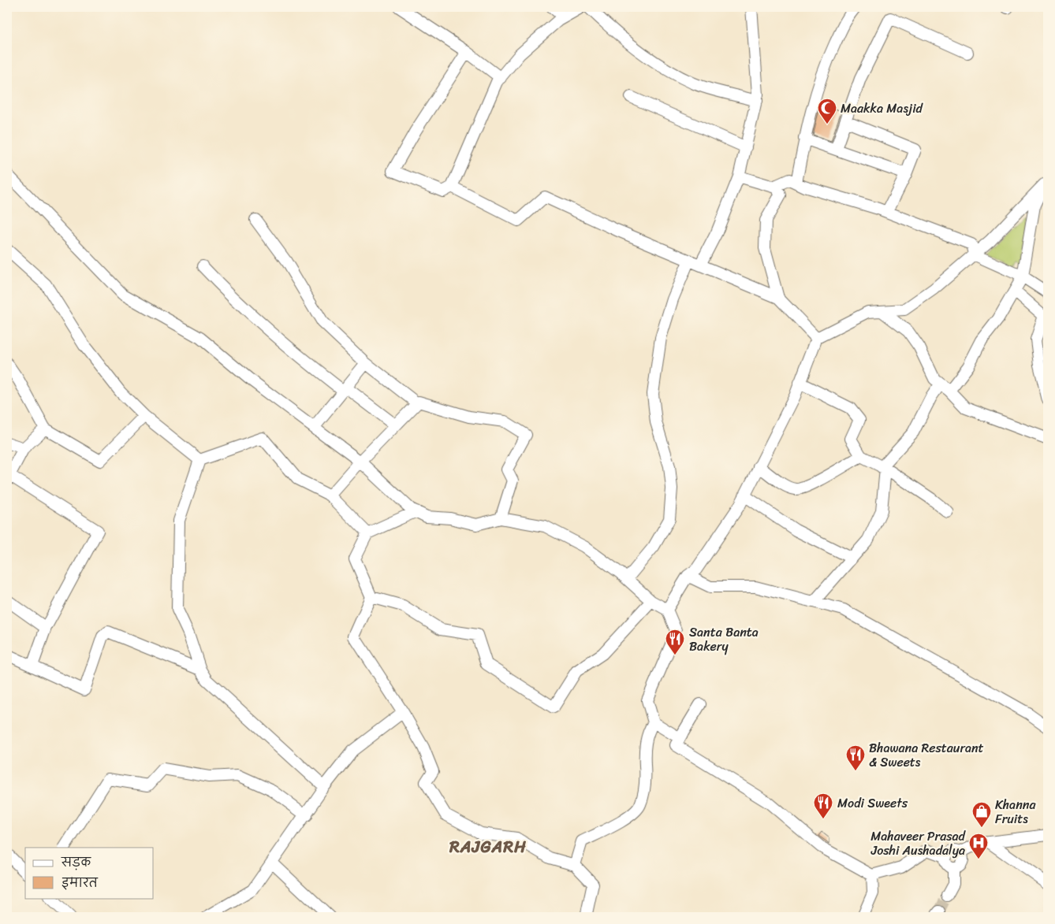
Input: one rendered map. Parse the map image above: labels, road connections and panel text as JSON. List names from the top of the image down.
{
  "districts": ["RAJGARH"],
  "places": {
    "mosque": ["Maakka Masjid"],
    "restaurant": ["Santa Banta Bakery", "Bhawana Restaurant & Sweets", "Modi Sweets"],
    "shop": ["Khanna Fruits"],
    "hospital": ["Mahaveer Prasad Joshi Aushadalya"]
  },
  "legend": ["सड़क", "इमारत"]
}
